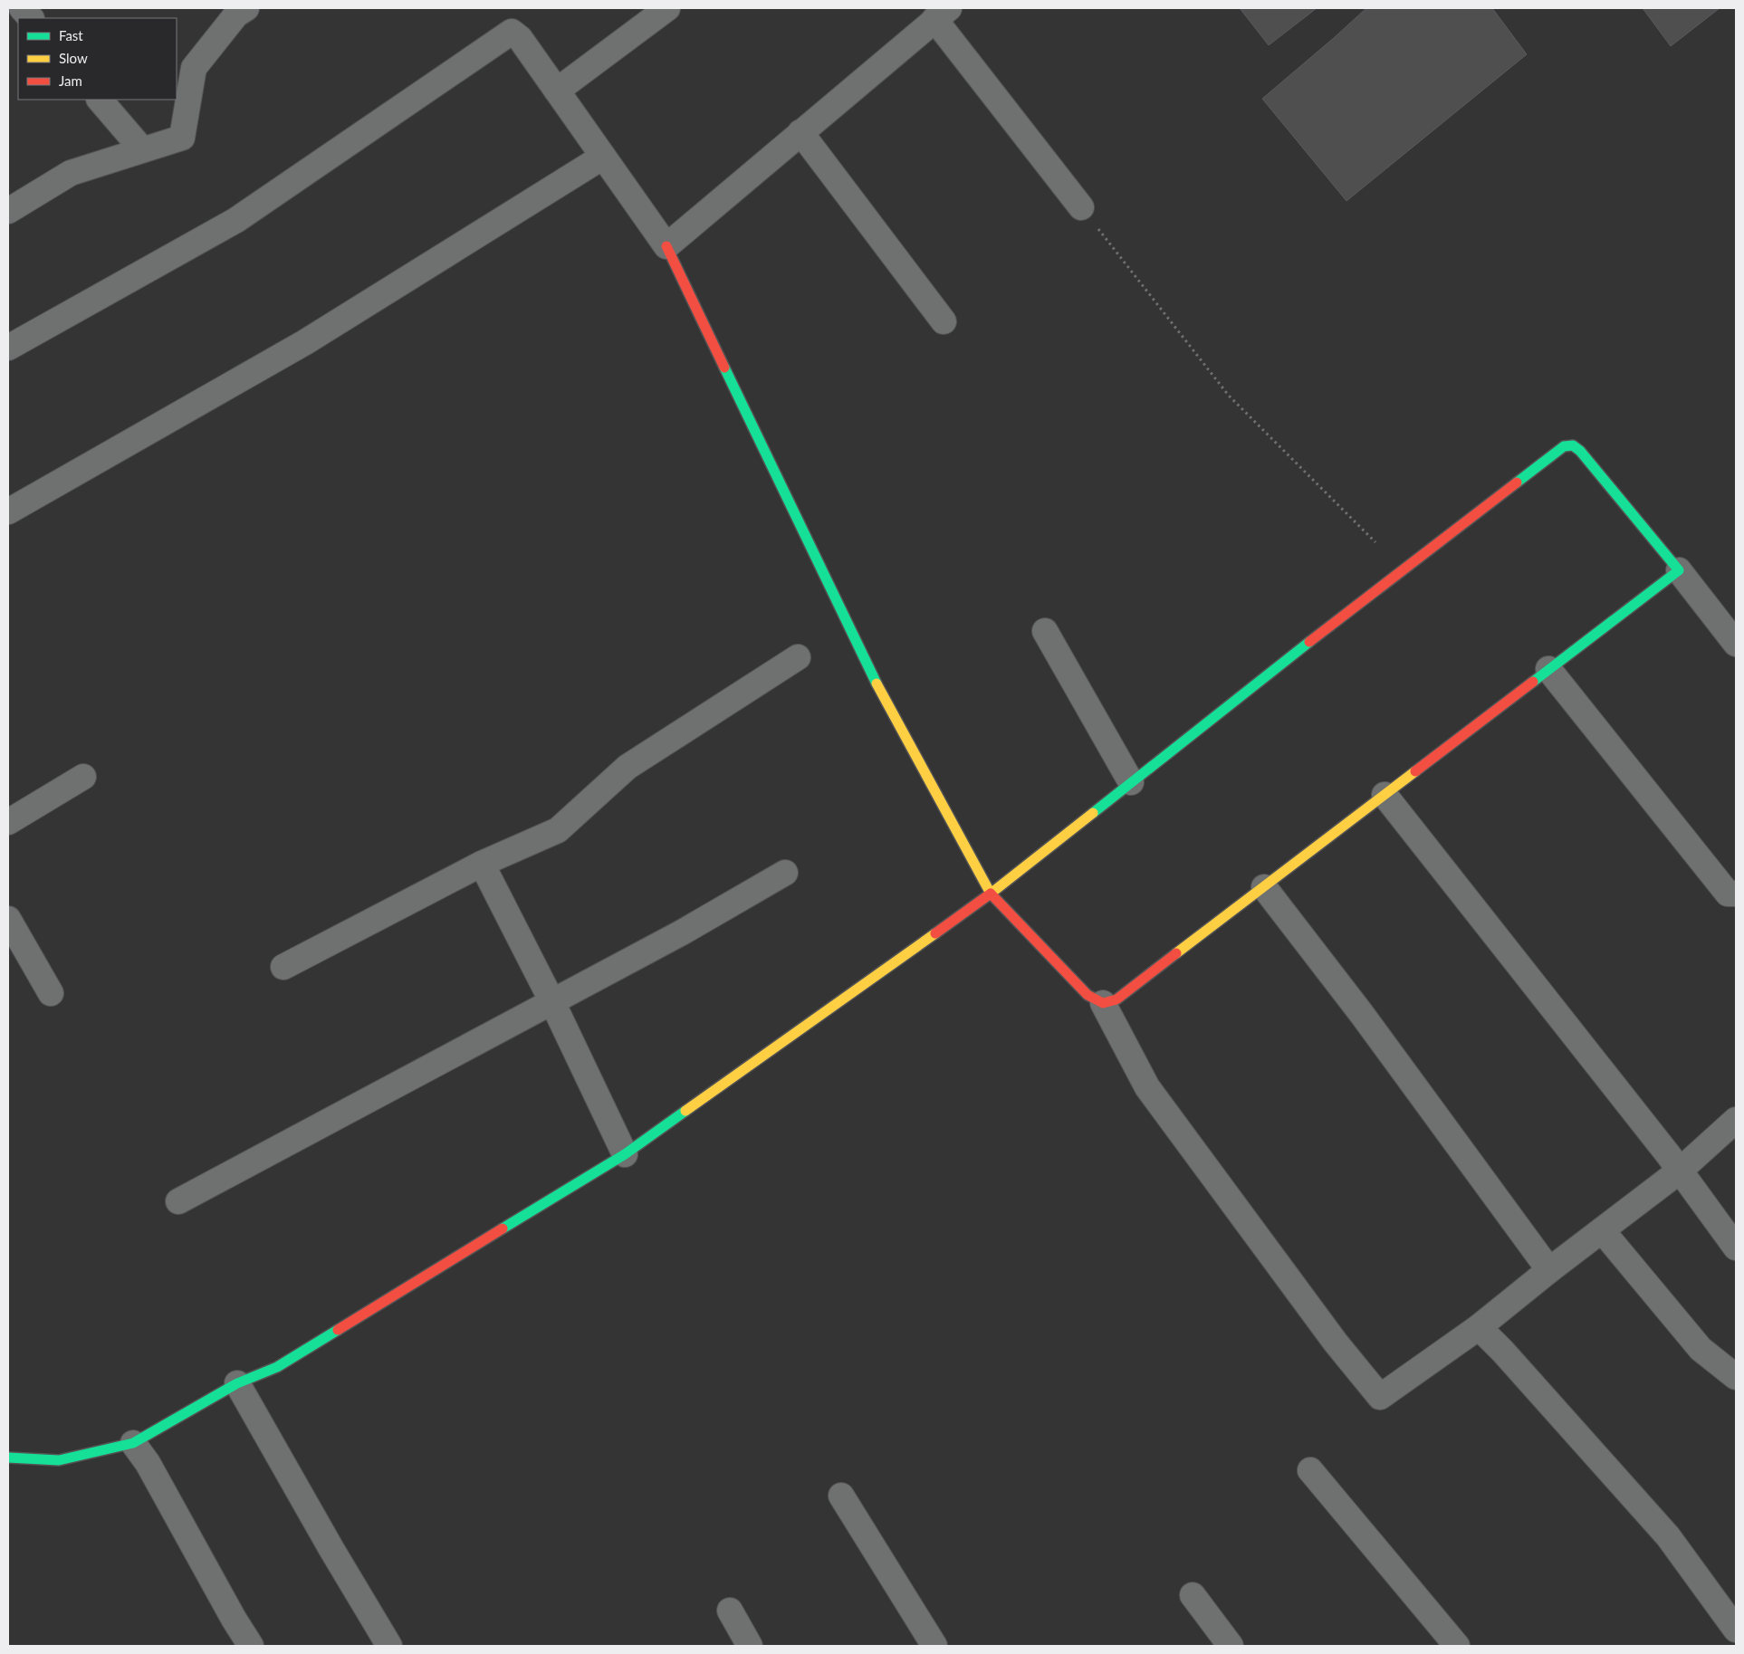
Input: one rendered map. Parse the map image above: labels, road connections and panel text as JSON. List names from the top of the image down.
{
  "legend": ["Fast", "Slow", "Jam"]
}
